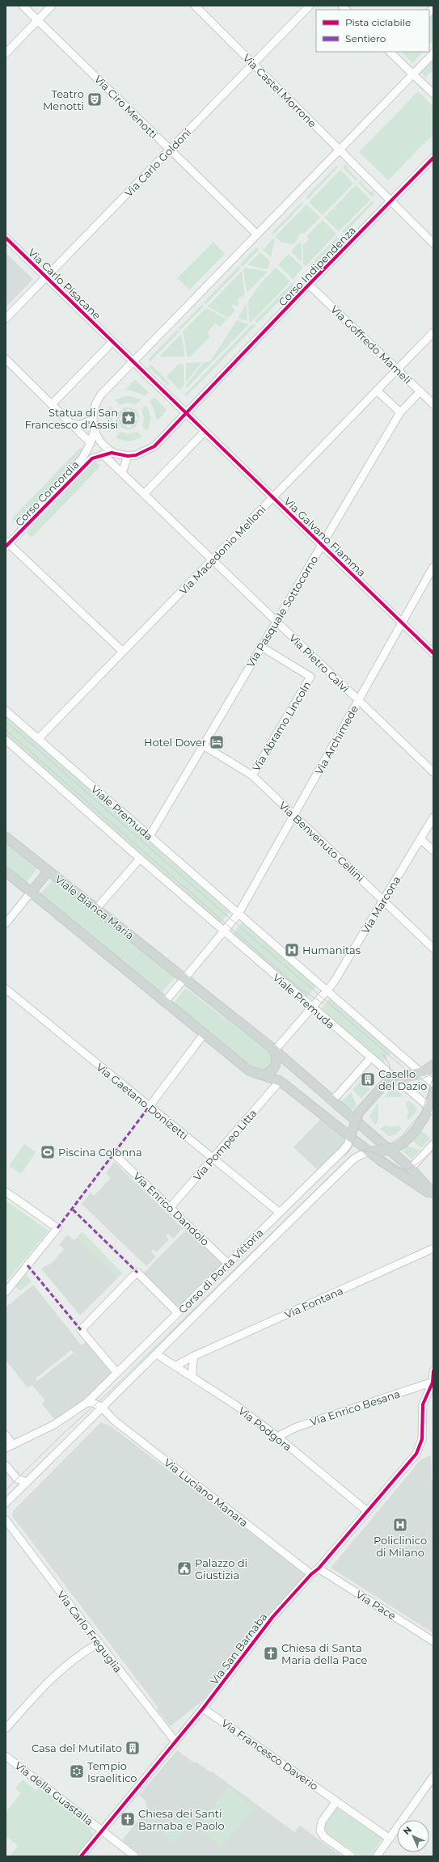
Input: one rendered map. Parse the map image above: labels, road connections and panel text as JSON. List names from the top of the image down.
{
  "streets": {
    "main road": ["Viale Bianca Maria"],
    "street": [
      "Via Castel Morrone",
      "Via Ciro Menotti",
      "Via Carlo Goldoni",
      "Corso Indipendenza",
      "Via Carlo Pisacane",
      "Via Goffredo Mameli",
      "Corso Concordia",
      "Via Galvano Fiamma",
      "Via Macedonio Melloni",
      "Via Pasquale Sottocorno",
      "Via Pietro Calvi",
      "Via Abramo Lincoln",
      "Via Archimede",
      "Viale Premuda",
      "Via Benvenuto Cellini",
      "Via Marcona",
      "Via Gaetano Donizetti",
      "Via Pompeo Litta",
      "Via Enrico Dandolo",
      "Corso di Porta Vittoria",
      "Via Fontana",
      "Via Enrico Besana",
      "Via Podgora",
      "Via Luciano Manara",
      "Via Pace",
      "Via Carlo Freguglia",
      "Via San Barnaba",
      "Via Francesco Daverio",
      "Via della Guastalla"
    ]
  },
  "crossings": [
    ["Via Castel Morrone", "Via Carlo Goldoni"],
    ["Via Castel Morrone", "Corso Indipendenza"],
    ["Via Ciro Menotti", "Via Carlo Goldoni"],
    ["Via Carlo Goldoni", "Via Carlo Pisacane"],
    ["Corso Indipendenza", "Via Carlo Pisacane"],
    ["Corso Indipendenza", "Via Goffredo Mameli"],
    ["Corso Indipendenza", "Corso Concordia"],
    ["Corso Indipendenza", "Via Galvano Fiamma"],
    ["Via Carlo Pisacane", "Corso Concordia"],
    ["Via Carlo Pisacane", "Via Galvano Fiamma"],
    ["Via Goffredo Mameli", "Via Macedonio Melloni"],
    ["Via Goffredo Mameli", "Via Pasquale Sottocorno"],
    ["Corso Concordia", "Via Galvano Fiamma"],
    ["Corso Concordia", "Via Pietro Calvi"],
    ["Via Galvano Fiamma", "Via Macedonio Melloni"],
    ["Via Galvano Fiamma", "Via Pasquale Sottocorno"],
    ["Via Galvano Fiamma", "Via Archimede"],
    ["Via Macedonio Melloni", "Via Pietro Calvi"],
    ["Via Macedonio Melloni", "Viale Premuda"],
    ["Via Pasquale Sottocorno", "Via Pietro Calvi"],
    ["Via Pasquale Sottocorno", "Viale Premuda"],
    ["Via Pasquale Sottocorno", "Via Benvenuto Cellini"],
    ["Via Pietro Calvi", "Via Archimede"],
    ["Via Abramo Lincoln", "Via Benvenuto Cellini"],
    ["Via Archimede", "Viale Premuda"],
    ["Via Archimede", "Via Benvenuto Cellini"],
    ["Viale Premuda", "Via Marcona"],
    ["Via Benvenuto Cellini", "Via Marcona"],
    ["Via Marcona", "Viale Bianca Maria"],
    ["Via Gaetano Donizetti", "Via Pompeo Litta"],
    ["Via Gaetano Donizetti", "Corso di Porta Vittoria"],
    ["Via Pompeo Litta", "Via Enrico Dandolo"],
    ["Via Enrico Dandolo", "Corso di Porta Vittoria"],
    ["Corso di Porta Vittoria", "Via Podgora"],
    ["Corso di Porta Vittoria", "Via Luciano Manara"],
    ["Via Fontana", "Via Podgora"],
    ["Via Enrico Besana", "Via Podgora"],
    ["Via Enrico Besana", "Via San Barnaba"],
    ["Via Podgora", "Via San Barnaba"],
    ["Via Luciano Manara", "Via San Barnaba"],
    ["Via Pace", "Via San Barnaba"],
    ["Via Carlo Freguglia", "Via San Barnaba"],
    ["Via San Barnaba", "Via Francesco Daverio"],
    ["Via San Barnaba", "Via della Guastalla"]
  ],
  "places": {
    "theatre": ["Teatro Menotti"],
    "place": ["Statua di San Francesco d'Assisi"],
    "hotel": ["Hotel Dover"],
    "hospital": ["Humanitas", "Policlinico di Milano"],
    "building": ["Casello del Dazio", "Casa del Mutilato"],
    "sports": ["Piscina Colonna"],
    "public building": ["Palazzo di Giustizia"],
    "church": ["Chiesa di Santa Maria della Pace", "Chiesa dei Santi Barnaba e Paolo"],
    "synagogue": ["Tempio Israelitico"]
  },
  "legend": ["Pista ciclabile", "Sentiero"],
  "north": "top left"
}
